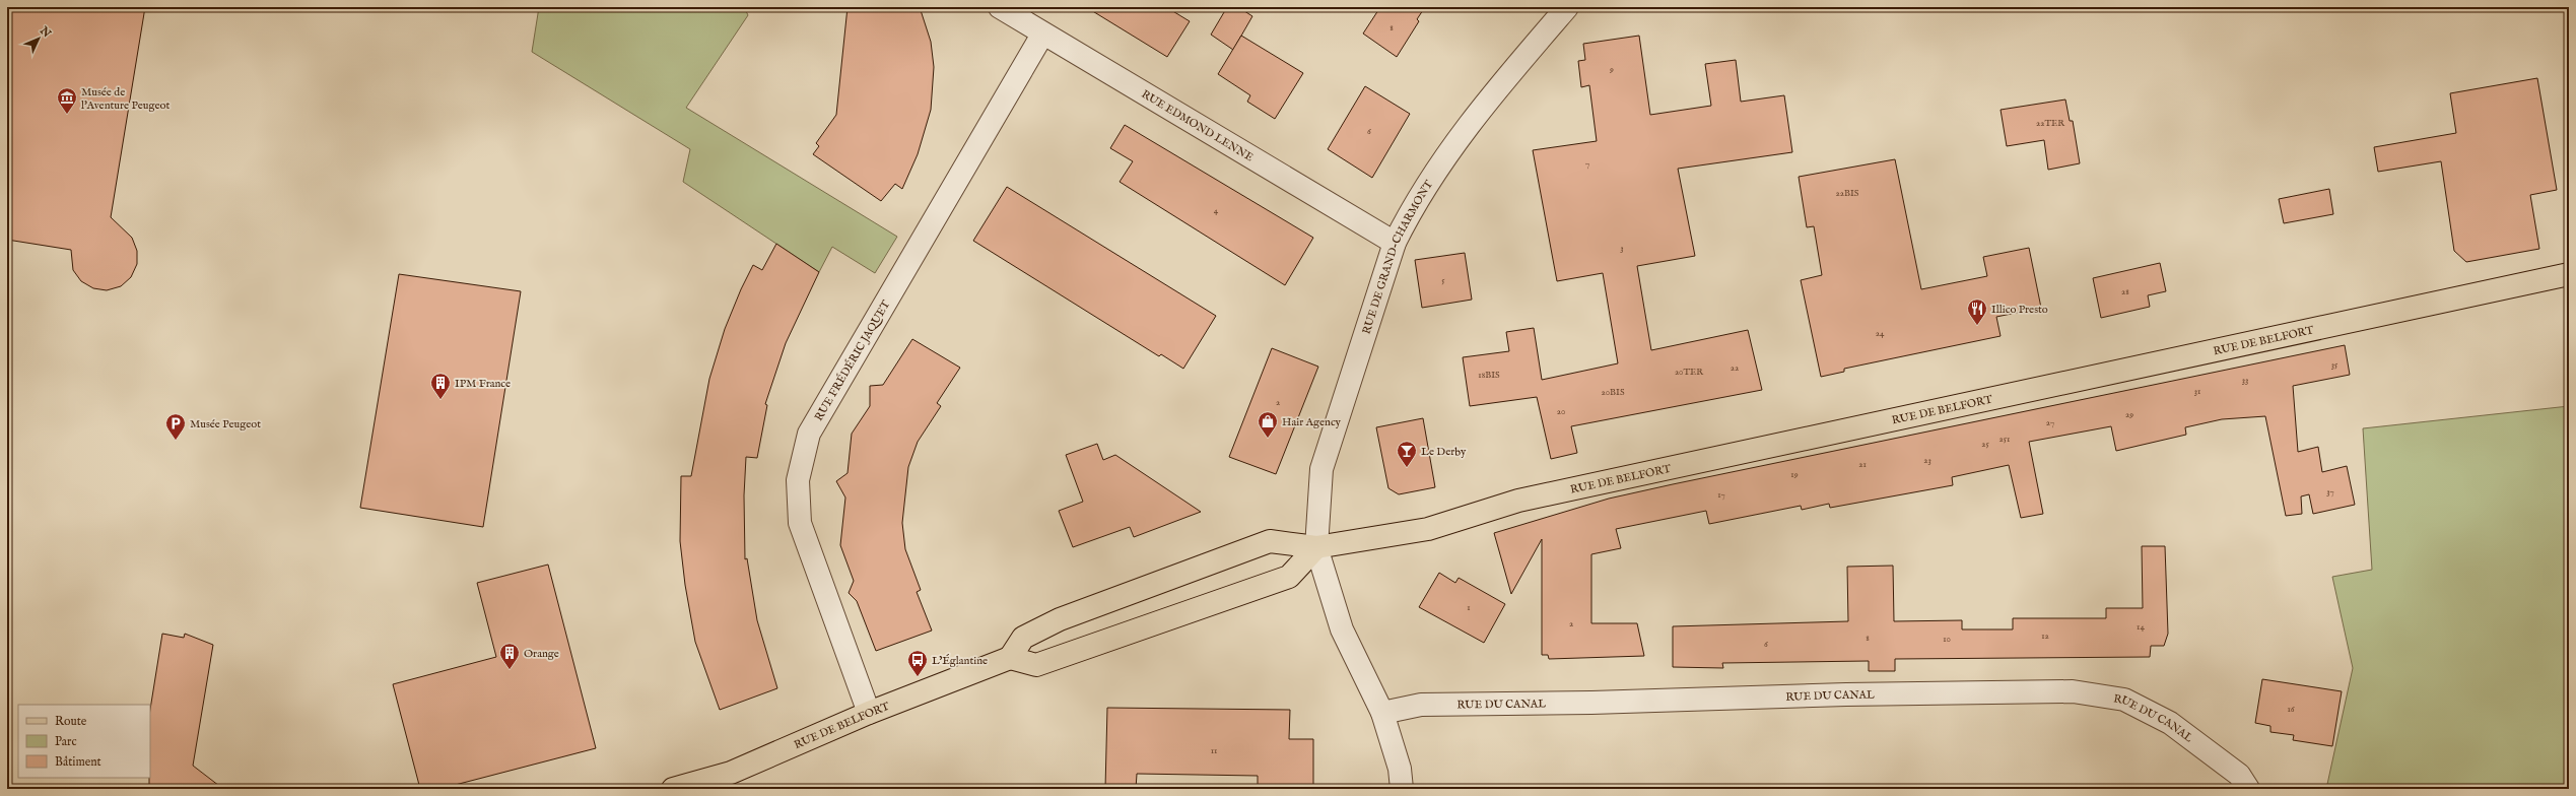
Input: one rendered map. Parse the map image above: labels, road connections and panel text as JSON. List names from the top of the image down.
{
  "streets": {
    "main road": ["RUE DE BELFORT"],
    "street": [
      "RUE EDMOND LENNE",
      "RUE DE GRAND-CHARMONT",
      "RUE FRÉDÉRIC JAQUET",
      "RUE DU CANAL"
    ]
  },
  "crossings": [
    ["RUE EDMOND LENNE", "RUE DE GRAND-CHARMONT"],
    ["RUE EDMOND LENNE", "RUE FRÉDÉRIC JAQUET"],
    ["RUE DE GRAND-CHARMONT", "RUE DE BELFORT"],
    ["RUE DE BELFORT", "RUE FRÉDÉRIC JAQUET"]
  ],
  "places": {
    "museum": ["Musée de l'Aventure Peugeot"],
    "restaurant": ["Illico Presto"],
    "building": ["IPM France", "Orange"],
    "shop": ["Hair Agency"],
    "parking": ["Musée Peugeot"],
    "bar": ["Le Derby"],
    "bus stop": ["L’Églantine"]
  },
  "house_numbers": [
    "8",
    "9",
    "22TER",
    "6",
    "7",
    "22BIS",
    "4",
    "3",
    "5",
    "28",
    "24",
    "35",
    "22",
    "20TER",
    "18BIS",
    "33",
    "31",
    "20BIS",
    "2",
    "20",
    "29",
    "27",
    "251",
    "25",
    "23",
    "21",
    "19",
    "37",
    "17",
    "1",
    "2",
    "14",
    "12",
    "8",
    "10",
    "6",
    "16",
    "11"
  ],
  "legend": ["Route", "Parc", "Bâtiment"],
  "north": "top right"
}
